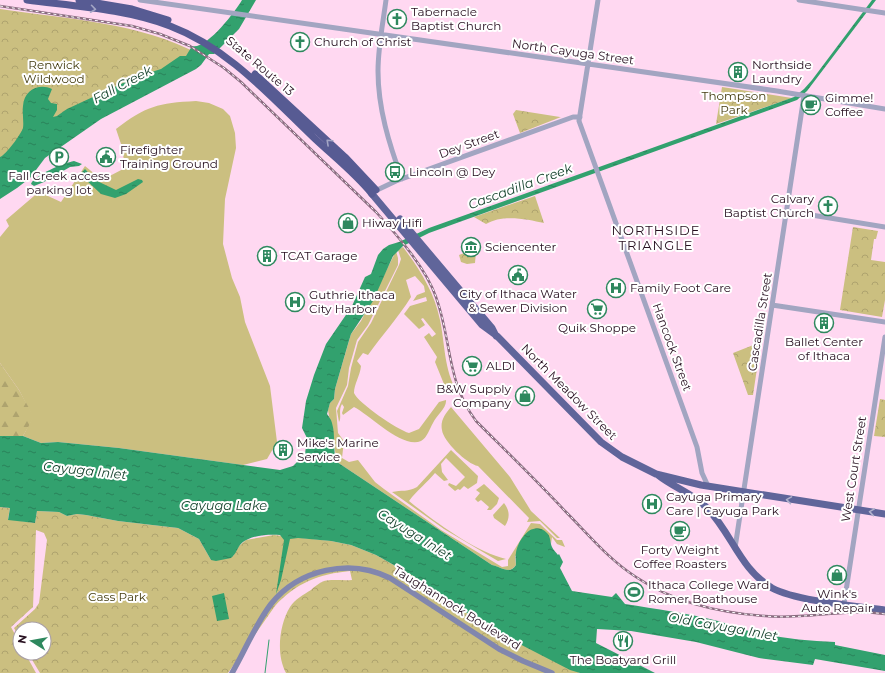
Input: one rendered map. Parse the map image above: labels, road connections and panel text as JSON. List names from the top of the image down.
{
  "streets": {
    "highway": ["State Route 13", "North Meadow Street"],
    "main road": ["Taughannock Boulevard"],
    "street": [
      "North Cayuga Street",
      "Dey Street",
      "Cascadilla Street",
      "Hancock Street",
      "West Court Street"
    ]
  },
  "crossings": [
    ["North Cayuga Street", "Cascadilla Street"],
    ["State Route 13", "Dey Street"],
    ["State Route 13", "North Meadow Street"],
    ["Dey Street", "Hancock Street"],
    ["Dey Street", "North Meadow Street"],
    ["Cascadilla Street", "North Meadow Street"],
    ["Hancock Street", "North Meadow Street"],
    ["North Meadow Street", "West Court Street"]
  ],
  "districts": ["NORTHSIDE TRIANGLE"],
  "water": [
    "Fall Creek",
    "Cascadilla Creek",
    "Cayuga Inlet",
    "Cayuga Lake",
    "Old Cayuga Inlet"
  ],
  "parks": ["Renwick Wildwood", "Thompson Park", "Cass Park"],
  "places": {
    "church": ["Tabernacle Baptist Church", "Church of Christ", "Calvary Baptist Church"],
    "building": [
      "Northside Laundry",
      "TCAT Garage",
      "Ballet Center of Ithaca",
      "Mike's Marine Service"
    ],
    "cafe": ["Gimme! Coffee", "Forty Weight Coffee Roasters"],
    "parking": ["Fall Creek access parking lot"],
    "public building": ["Firefighter Training Ground", "City of Ithaca Water & Sewer Division"],
    "bus stop": ["Lincoln @ Dey"],
    "shop": ["Hiway Hifi", "B&W Supply Company", "Wink's Auto Repair"],
    "museum": ["Sciencenter"],
    "hospital": ["Family Foot Care", "Guthrie Ithaca City Harbor", "Cayuga Primary Care | Cayuga Park"],
    "supermarket": ["Quik Shoppe", "ALDI"],
    "sports": ["Ithaca College Ward Romer Boathouse"],
    "restaurant": ["The Boatyard Grill"]
  },
  "north": "left"
}
